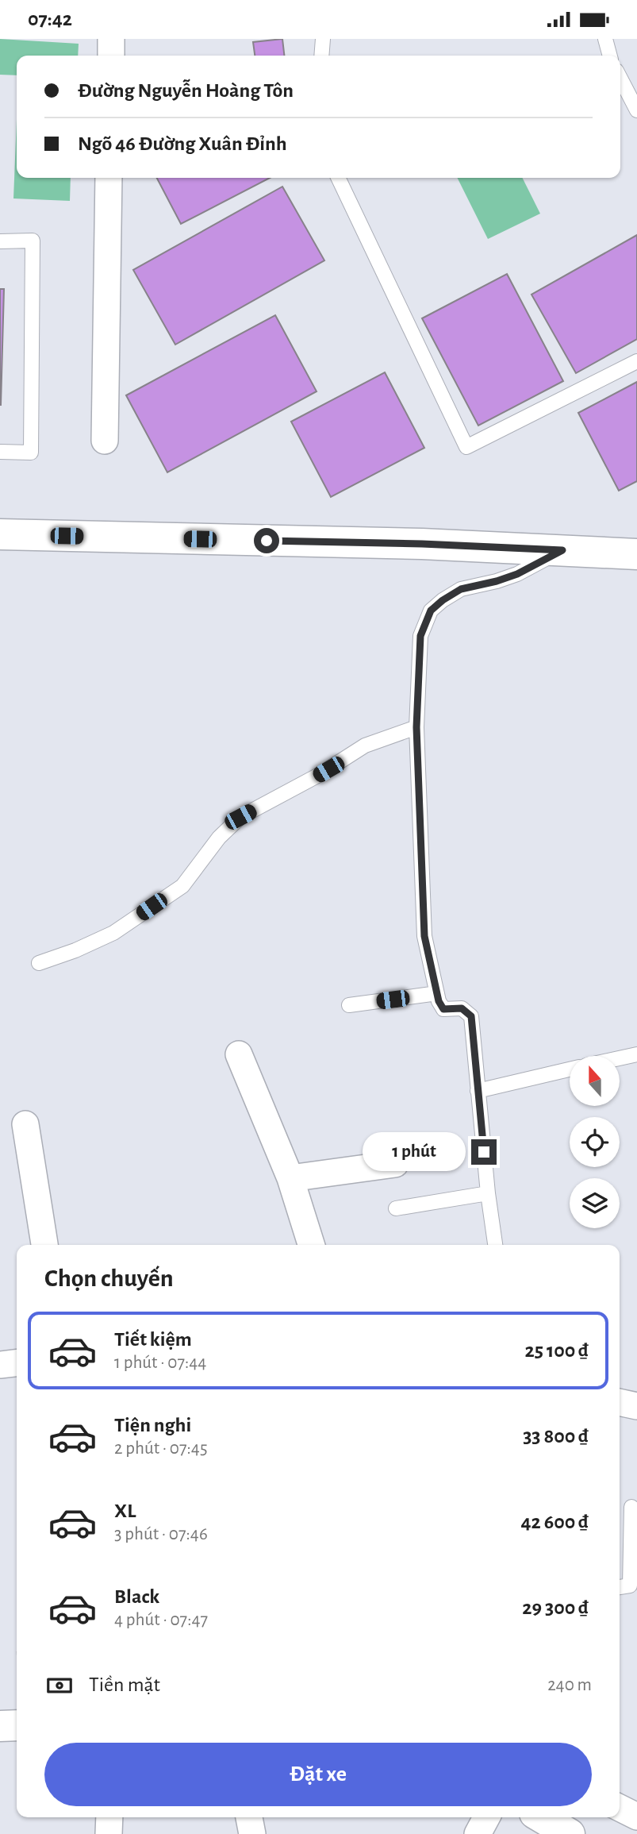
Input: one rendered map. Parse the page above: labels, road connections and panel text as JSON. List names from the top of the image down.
{
  "north": "top",
  "page": {
    "status": "07:42",
    "banner": ["Đường Nguyễn Hoàng Tôn", "Ngõ 46 Đường Xuân Đỉnh"],
    "bubble": "1 phút",
    "heading": "Chọn chuyến",
    "list": [
      {
        "name": "Tiết kiệm",
        "note": "1 phút · 07:44",
        "value": "25 100 ₫"
      },
      {
        "name": "Tiện nghi",
        "note": "2 phút · 07:45",
        "value": "33 800 ₫"
      },
      {
        "name": "XL",
        "note": "3 phút · 07:46",
        "value": "42 600 ₫"
      },
      {
        "name": "Black",
        "note": "4 phút · 07:47",
        "value": "29 300 ₫"
      }
    ],
    "pay": ["Tiền mặt", "240 m"],
    "buttons": "Đặt xe"
  }
}
